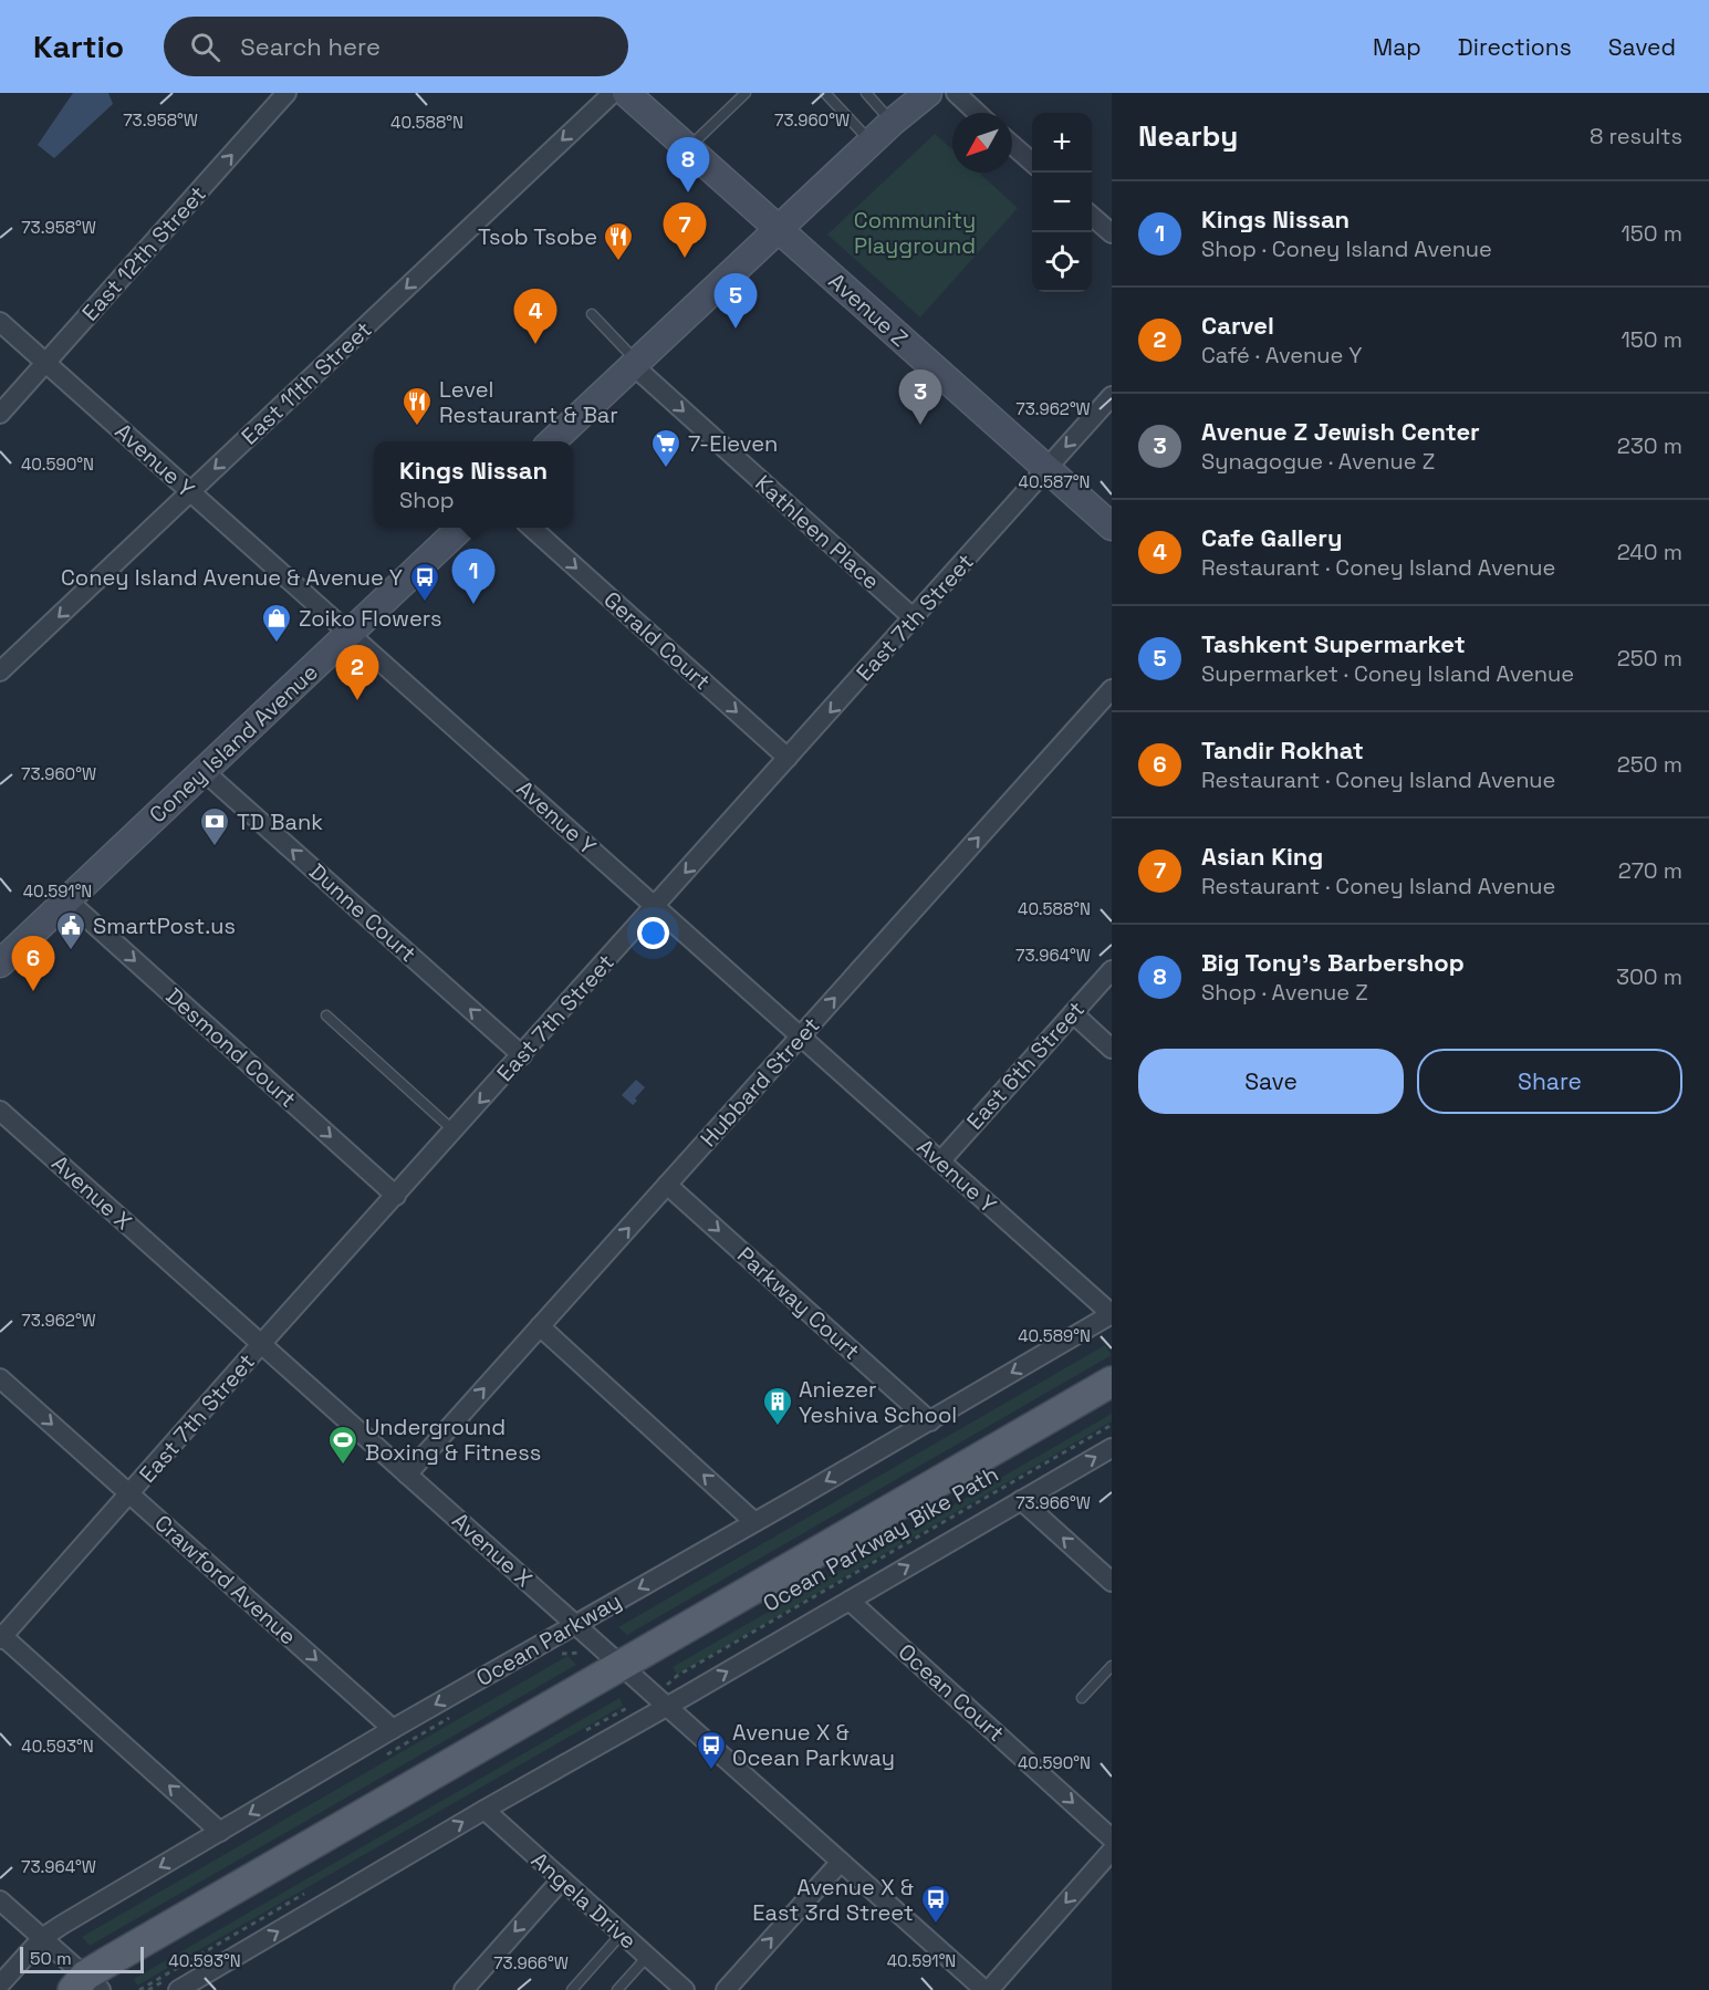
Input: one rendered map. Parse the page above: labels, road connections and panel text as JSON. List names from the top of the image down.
{
  "streets": {
    "main road": ["Avenue Z", "Coney Island Avenue"],
    "street": [
      "East 12th Street",
      "East 11th Street",
      "Avenue Y",
      "Kathleen Place",
      "East 7th Street",
      "Gerald Court",
      "Dunne Court",
      "Desmond Court",
      "East 6th Street",
      "Hubbard Street",
      "Avenue X",
      "Parkway Court",
      "Crawford Avenue",
      "Ocean Parkway",
      "Ocean Court",
      "Angela Drive"
    ],
    "path": ["Ocean Parkway Bike Path"]
  },
  "crossings": [
    ["East 12th Street", "Avenue Y"],
    ["Avenue Z", "East 7th Street"],
    ["East 11th Street", "Avenue Y"],
    ["Avenue Y", "East 7th Street"],
    ["Avenue Y", "Coney Island Avenue"],
    ["Avenue Y", "East 6th Street"],
    ["Avenue Y", "Hubbard Street"],
    ["Avenue Y", "Ocean Parkway"],
    ["Kathleen Place", "East 7th Street"],
    ["East 7th Street", "Gerald Court"],
    ["East 7th Street", "Dunne Court"],
    ["East 7th Street", "Desmond Court"],
    ["East 7th Street", "Avenue X"],
    ["East 7th Street", "Crawford Avenue"],
    ["Coney Island Avenue", "Dunne Court"],
    ["Coney Island Avenue", "Desmond Court"],
    ["Hubbard Street", "Avenue X"],
    ["Hubbard Street", "Parkway Court"],
    ["Avenue X", "Ocean Parkway"],
    ["Parkway Court", "Ocean Parkway"],
    ["Crawford Avenue", "Ocean Parkway"]
  ],
  "one_way": [
    "East 12th Street",
    "East 11th Street",
    "Kathleen Place",
    "East 7th Street",
    "Gerald Court",
    "Dunne Court",
    "Desmond Court",
    "Hubbard Street",
    "Parkway Court",
    "Crawford Avenue",
    "Ocean Court"
  ],
  "parks": ["Community Playground"],
  "places": {
    "restaurant": ["Tsob Tsobe", "Level Restaurant & Bar"],
    "supermarket": ["7-Eleven"],
    "bus stop": ["Coney Island Avenue & Avenue Y", "Avenue X & Ocean Parkway", "Avenue X & East 3rd Street"],
    "shop": ["Zoiko Flowers"],
    "bank": ["TD Bank"],
    "public building": ["SmartPost.us"],
    "building": ["Aniezer Yeshiva School"],
    "sports": ["Underground Boxing & Fitness"]
  },
  "scale_bar": "50 m",
  "north": "bottom left",
  "page": {
    "header": "Kartio",
    "search": "Search here",
    "nav": ["Map", "Directions", "Saved"],
    "heading": ["Nearby", "8 results"],
    "map_buttons": ["+", "−"],
    "pins": [
      "8",
      "7",
      "5",
      "4",
      "3",
      "1",
      "2",
      "6"
    ],
    "list": [
      {
        "mark": "1",
        "name": "Kings Nissan",
        "note": "Shop · Coney Island Avenue",
        "value": "150 m"
      },
      {
        "mark": "2",
        "name": "Carvel",
        "note": "Café · Avenue Y",
        "value": "150 m"
      },
      {
        "mark": "3",
        "name": "Avenue Z Jewish Center",
        "note": "Synagogue · Avenue Z",
        "value": "230 m"
      },
      {
        "mark": "4",
        "name": "Cafe Gallery",
        "note": "Restaurant · Coney Island Avenue",
        "value": "240 m"
      },
      {
        "mark": "5",
        "name": "Tashkent Supermarket",
        "note": "Supermarket · Coney Island Avenue",
        "value": "250 m"
      },
      {
        "mark": "6",
        "name": "Tandir Rokhat",
        "note": "Restaurant · Coney Island Avenue",
        "value": "250 m"
      },
      {
        "mark": "7",
        "name": "Asian King",
        "note": "Restaurant · Coney Island Avenue",
        "value": "270 m"
      },
      {
        "mark": "8",
        "name": "Big Tony's Barbershop",
        "note": "Shop · Avenue Z",
        "value": "300 m"
      }
    ],
    "popup": ["Kings Nissan", "Shop"],
    "buttons": ["Save", "Share"],
    "scale": "50 m"
  },
  "coordinates": [
    "73.960°W",
    "73.958°W",
    "40.588°N",
    "73.962°W",
    "40.590°N",
    "40.587°N",
    "40.591°N",
    "73.964°W",
    "40.589°N",
    "73.966°W",
    "40.593°N"
  ]
}
